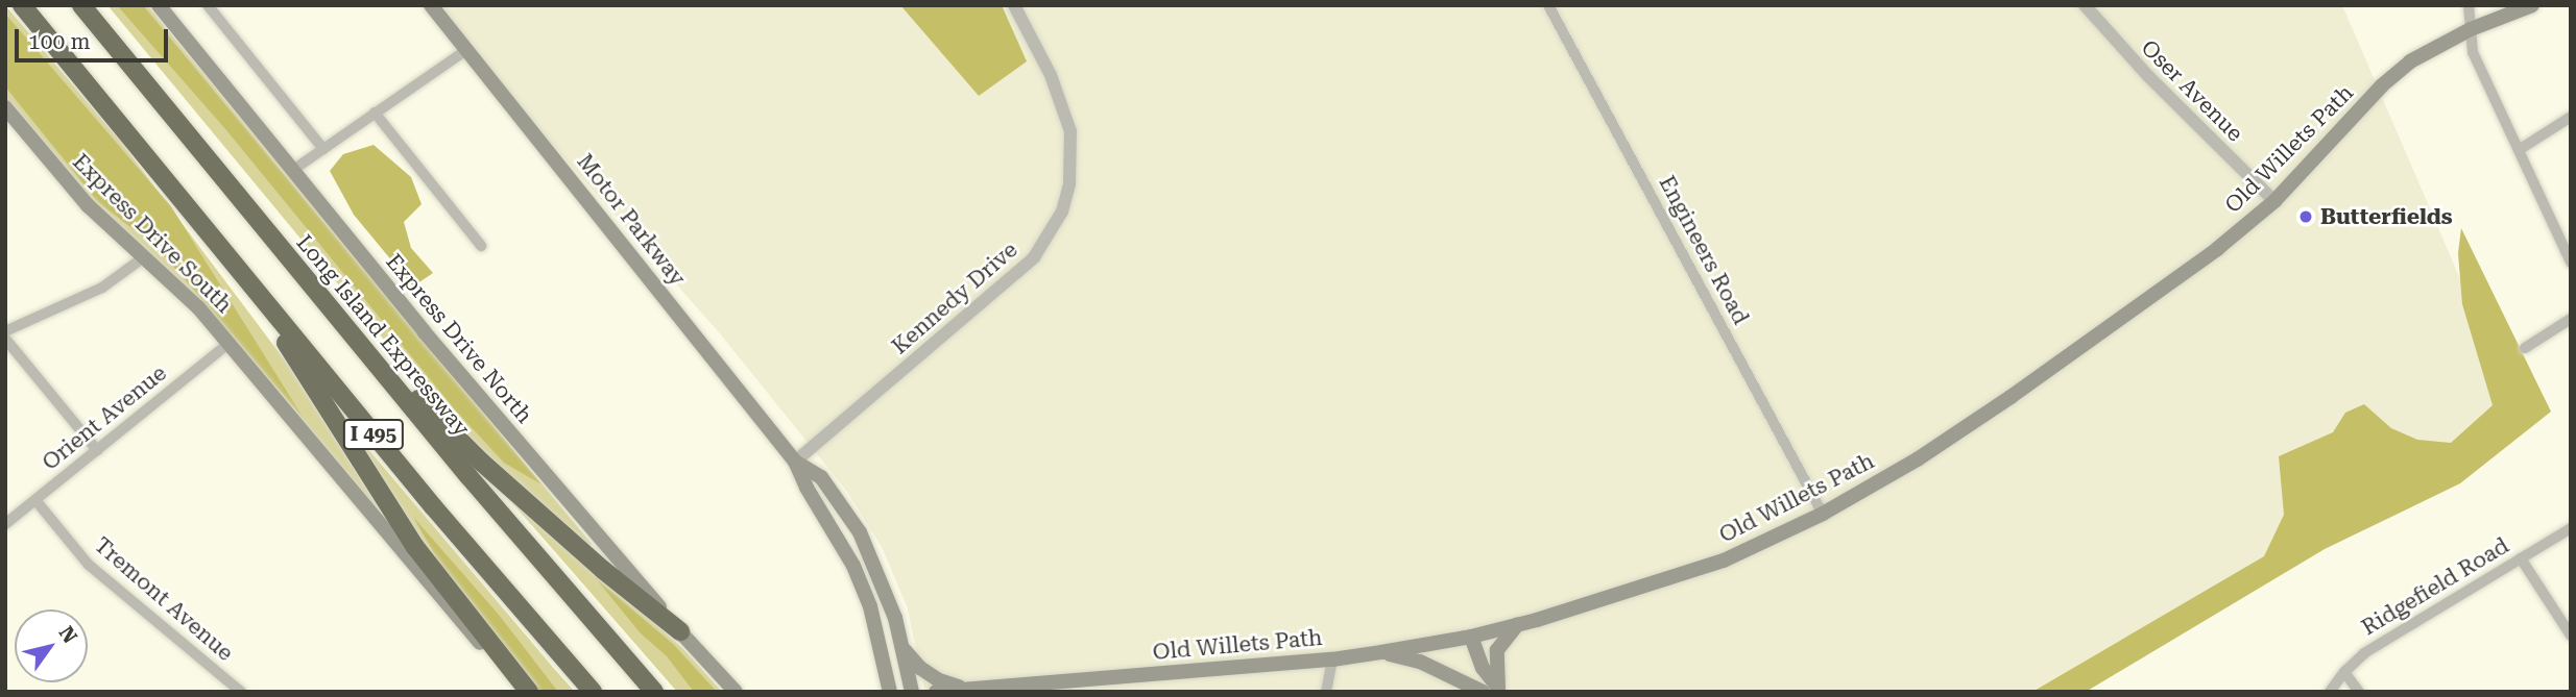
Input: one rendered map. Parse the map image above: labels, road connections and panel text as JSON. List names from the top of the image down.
{
  "streets": {
    "highway": ["Long Island Expressway", "I 495"],
    "main road": [
      "Old Willets Path",
      "Motor Parkway",
      "Express Drive South",
      "Express Drive North"
    ],
    "street": [
      "Oser Avenue",
      "Engineers Road",
      "Kennedy Drive",
      "Orient Avenue",
      "Ridgefield Road",
      "Tremont Avenue"
    ]
  },
  "crossings": [
    ["Oser Avenue", "Old Willets Path"],
    ["Old Willets Path", "Engineers Road"],
    ["Motor Parkway", "Kennedy Drive"],
    ["Express Drive South", "Orient Avenue"],
    ["Orient Avenue", "Tremont Avenue"]
  ],
  "places": ["Butterfields"],
  "scale_bar": "100 m",
  "north": "top right"
}
